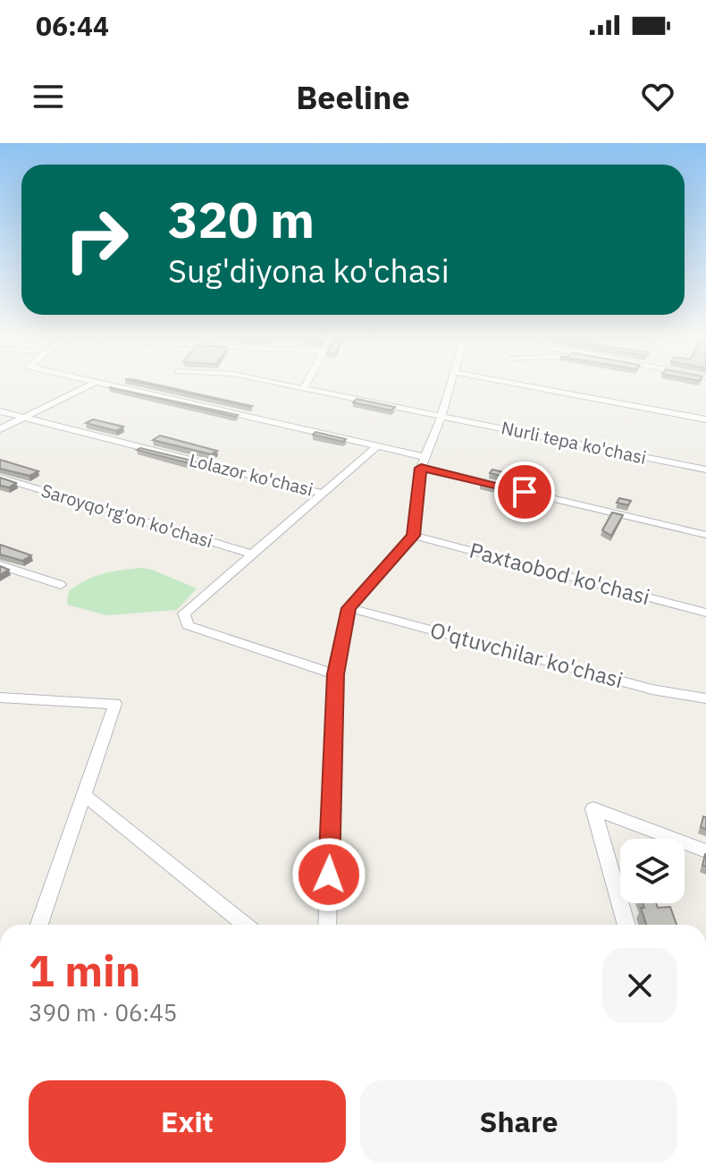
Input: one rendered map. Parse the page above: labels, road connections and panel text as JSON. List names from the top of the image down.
{
  "streets": {
    "street": [
      "Nurli tepa ko'chasi",
      "Lolazor ko'chasi",
      "Saroyqo'rg'on ko'chasi",
      "Paxtaobod ko'chasi",
      "O'qtuvchilar ko'chasi"
    ]
  },
  "crossings": [
    ["Lolazor ko'chasi", "Saroyqo'rg'on ko'chasi"]
  ],
  "page": {
    "status": "06:44",
    "header": "Beeline",
    "turn": ["320 m", "Sug'diyona ko'chasi"],
    "heading": ["1 min", "390 m · 06:45"],
    "buttons": ["Exit", "Share"]
  }
}
